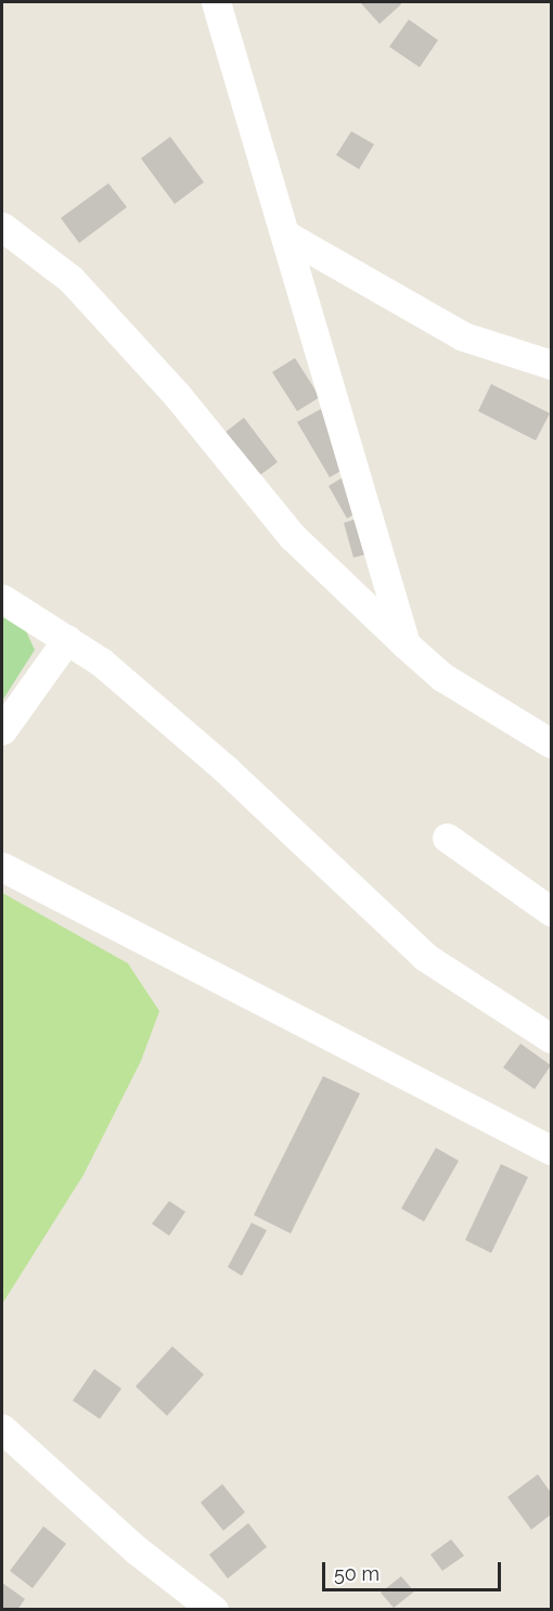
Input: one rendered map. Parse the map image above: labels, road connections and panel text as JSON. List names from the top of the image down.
{
  "scale_bar": "50 m"
}
